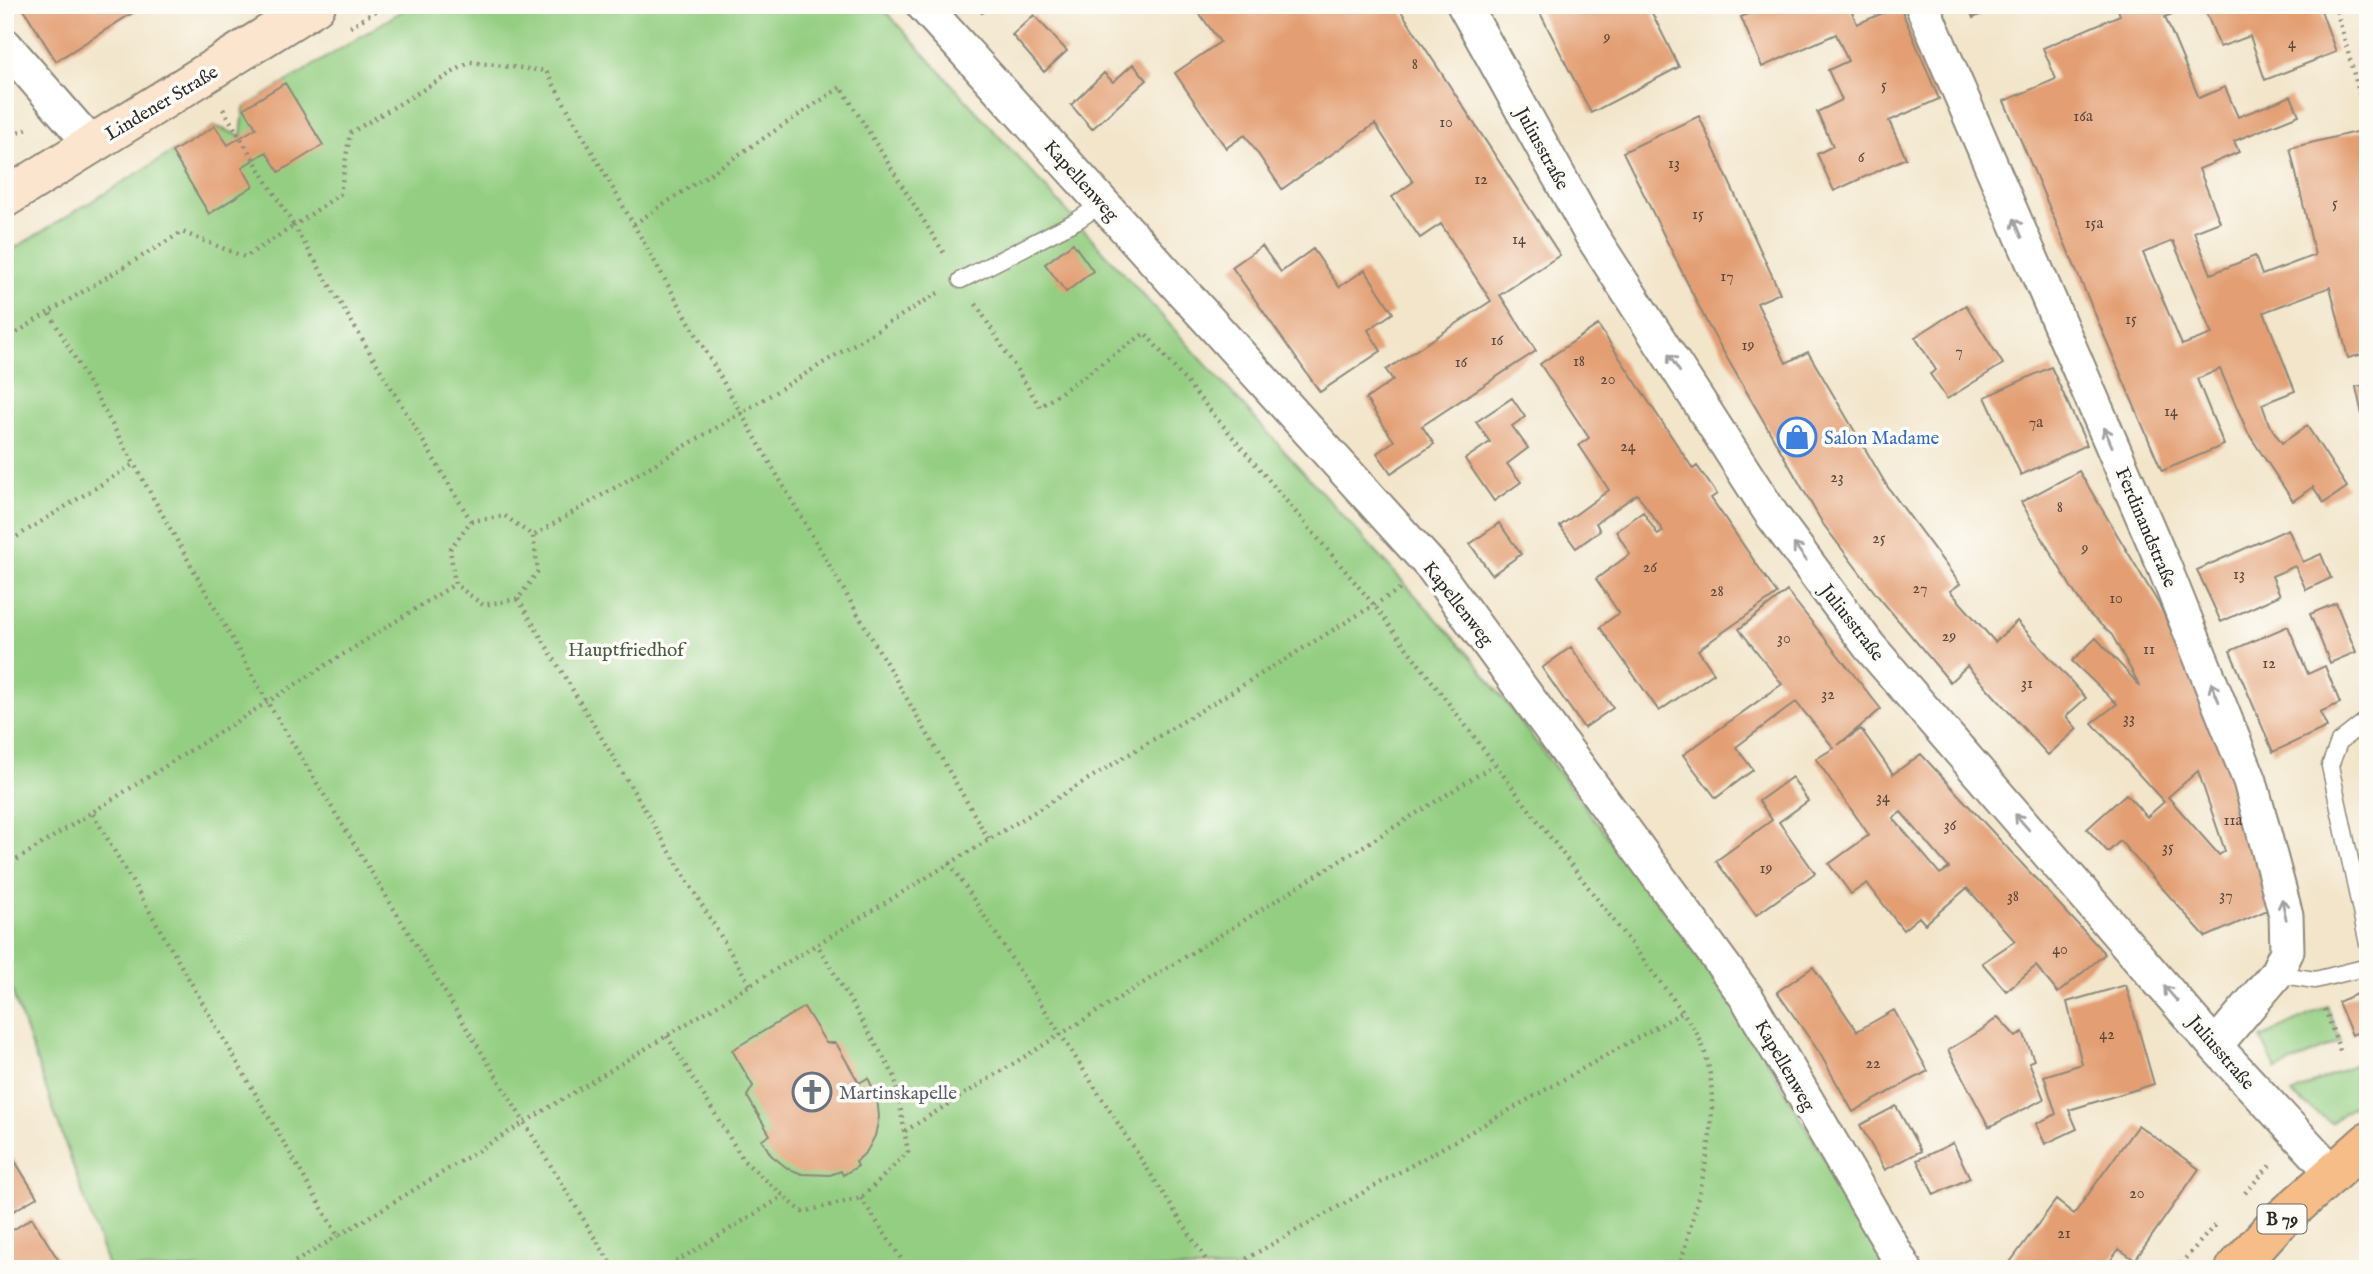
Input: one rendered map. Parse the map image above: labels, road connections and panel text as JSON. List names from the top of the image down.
{
  "streets": {
    "main road": ["Lindener Straße", "B 79"],
    "street": ["Juliusstraße", "Kapellenweg", "Ferdinandstraße"]
  },
  "crossings": [
    ["Juliusstraße", "Ferdinandstraße"],
    ["Juliusstraße", "B 79"]
  ],
  "one_way": ["Juliusstraße", "Ferdinandstraße"],
  "parks": ["Hauptfriedhof"],
  "places": {
    "shop": ["Salon Madame"],
    "church": ["Martinskapelle"]
  },
  "house_numbers": [
    "9",
    "4",
    "8",
    "5",
    "16a",
    "10",
    "6",
    "13",
    "12",
    "5",
    "15",
    "15a",
    "14",
    "17",
    "15",
    "16",
    "19",
    "7",
    "18",
    "16",
    "20",
    "14",
    "7a",
    "24",
    "23",
    "8",
    "25",
    "9",
    "26",
    "13",
    "27",
    "28",
    "10",
    "29",
    "30",
    "11",
    "12",
    "31",
    "32",
    "33",
    "34",
    "11a",
    "36",
    "35",
    "19",
    "37",
    "38",
    "40",
    "42",
    "22",
    "20",
    "21"
  ]
}
